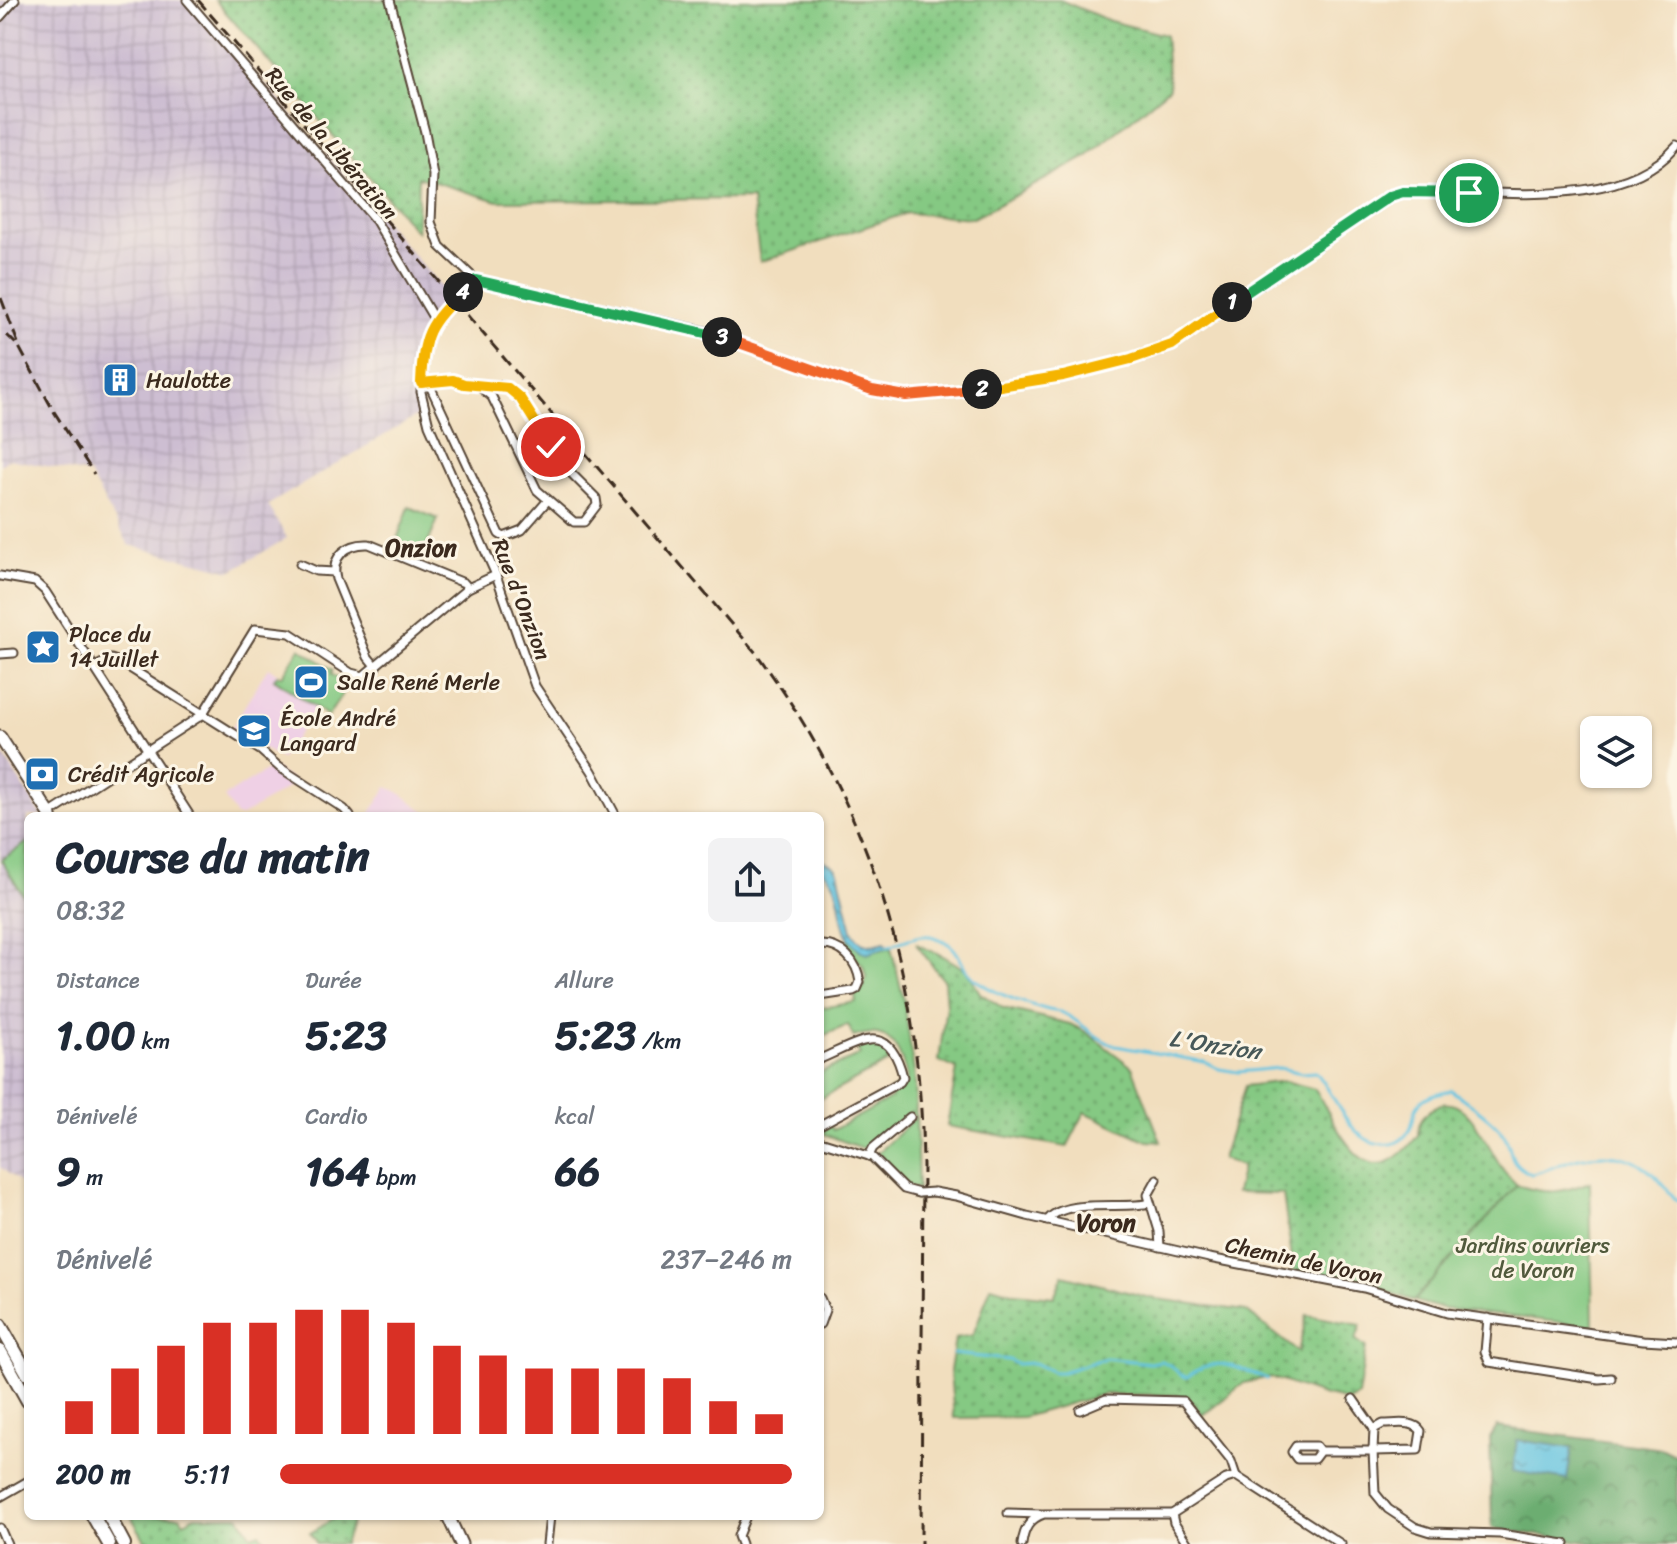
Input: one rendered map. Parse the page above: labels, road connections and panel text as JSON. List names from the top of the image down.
{
  "streets": {
    "street": ["Rue de la Libération", "Rue d'Onzion", "Chemin de Voron"]
  },
  "crossings": [
    ["Rue de la Libération", "Rue d'Onzion"]
  ],
  "districts": ["Onzion", "Voron"],
  "water": ["L'Onzion"],
  "parks": ["Jardins ouvriers de Voron"],
  "places": {
    "building": ["Haulotte"],
    "place": ["Place du 14 Juillet"],
    "sports": ["Salle René Merle"],
    "school or university": ["École André Langard"],
    "bank": ["Crédit Agricole"]
  },
  "page": {
    "pins": [
      "4",
      "1",
      "3",
      "2"
    ],
    "heading": ["Course du matin", "08:32"],
    "stats": [
      ["Distance", "1.00 km"],
      ["Durée", "5:23"],
      ["Allure", "5:23 /km"],
      ["Dénivelé", "9 m"],
      ["Cardio", "164 bpm"],
      ["kcal", "66"]
    ],
    "chart": ["Dénivelé", "237–246 m"],
    "list": [
      {
        "name": "200 m",
        "note": "5:11"
      }
    ]
  }
}
